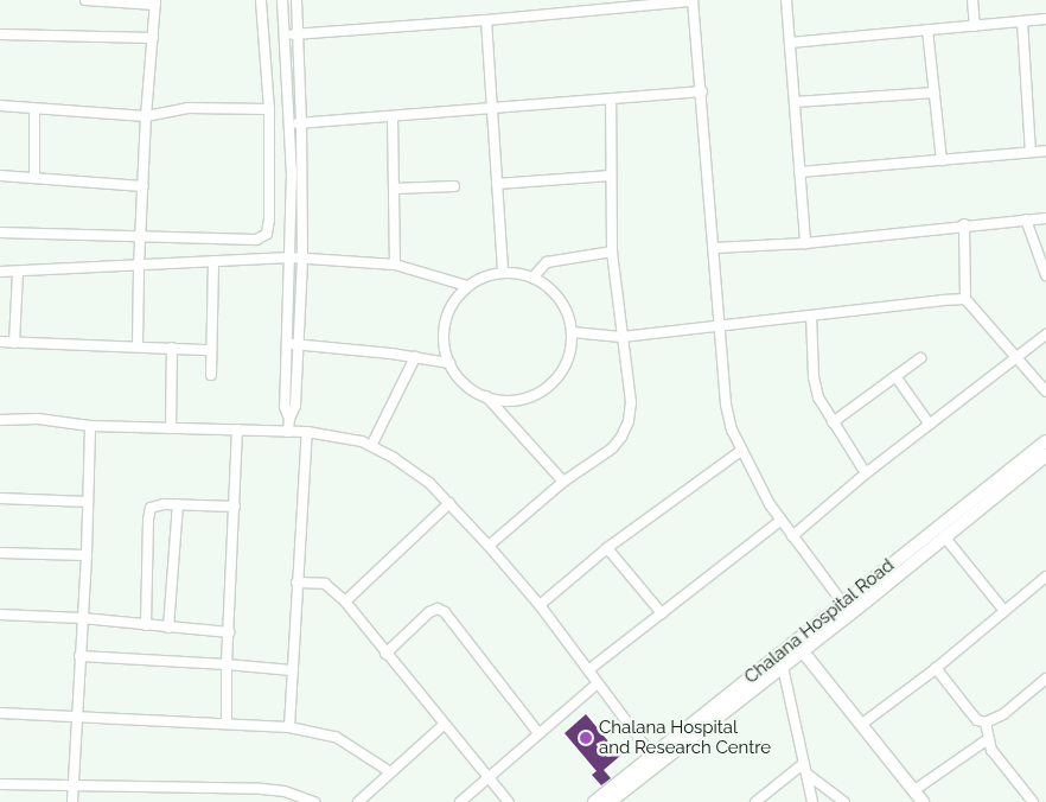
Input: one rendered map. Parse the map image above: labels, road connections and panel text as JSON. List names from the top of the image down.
{
  "streets": {
    "street": ["Chalana Hospital Road"]
  },
  "places": ["Chalana Hospital and Research Centre"]
}
